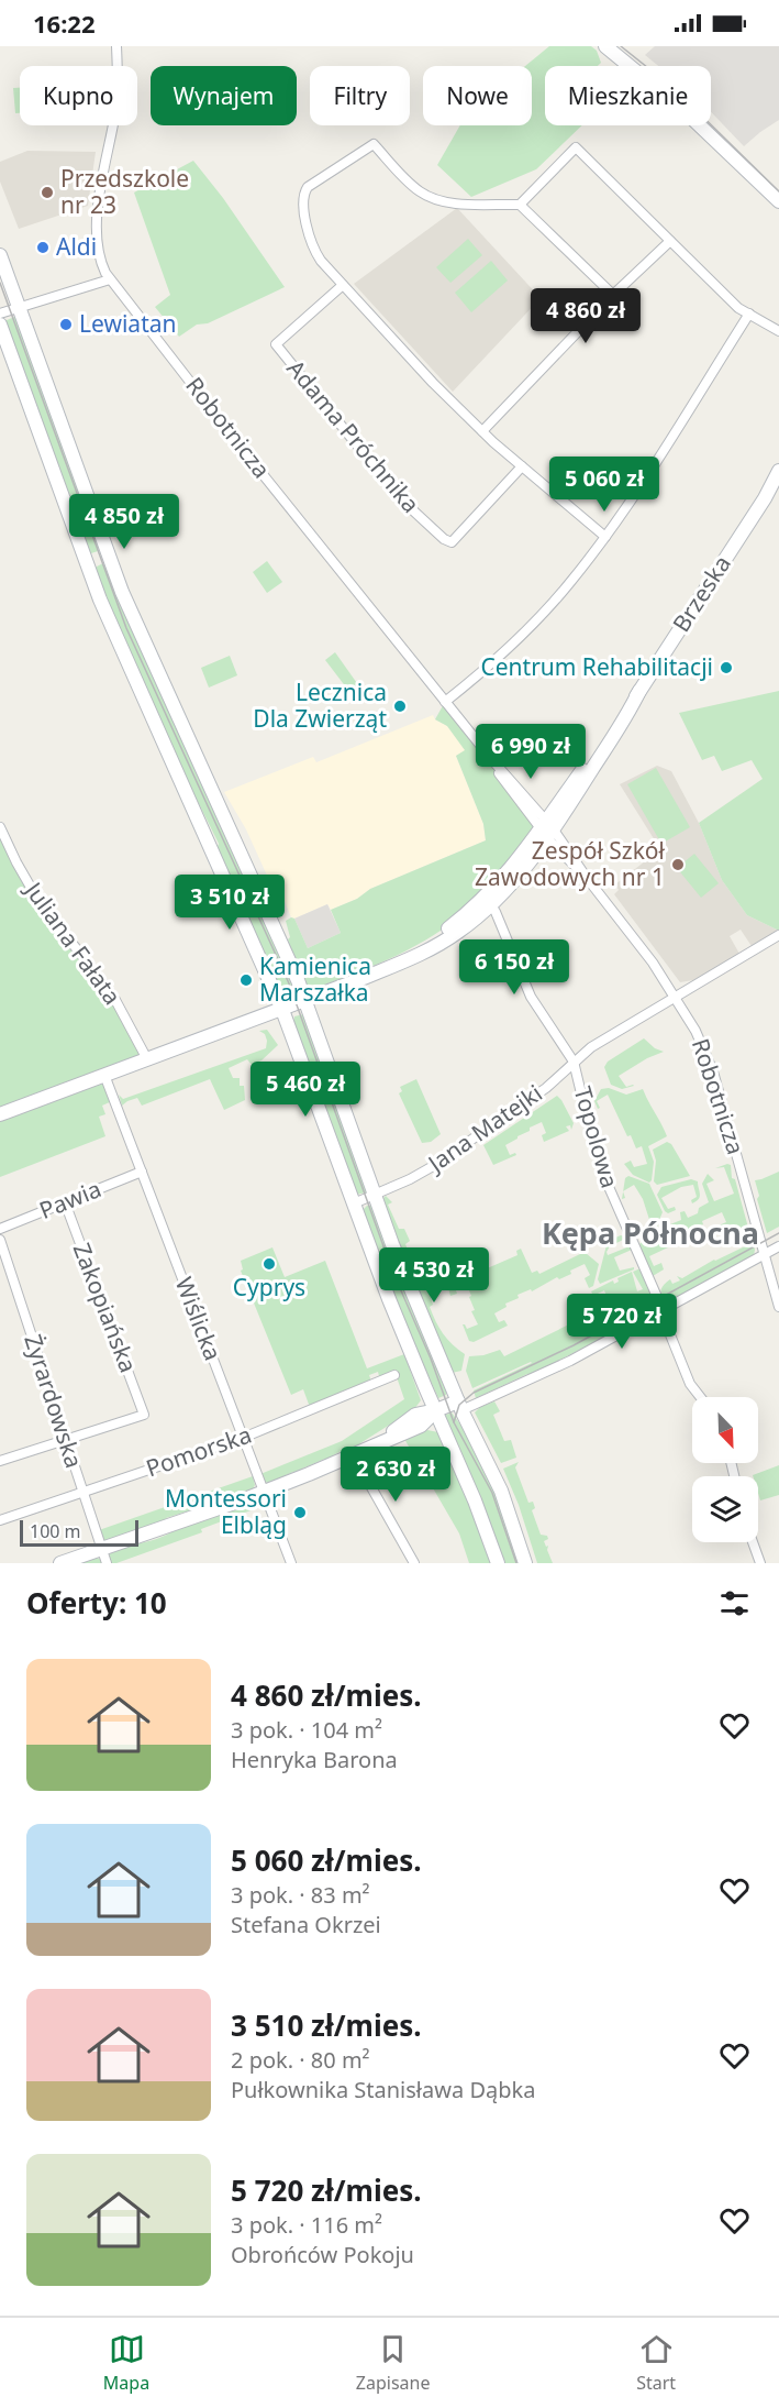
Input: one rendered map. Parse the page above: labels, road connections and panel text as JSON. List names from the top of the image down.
{
  "streets": {
    "street": [
      "Robotnicza",
      "Adama Próchnika",
      "Brzeska",
      "Juliana Fałata",
      "Jana Matejki",
      "Topolowa",
      "Pawia",
      "Zakopiańska",
      "Wiślicka",
      "Żyrardowska",
      "Pomorska"
    ]
  },
  "crossings": [
    ["Robotnicza", "Brzeska"],
    ["Robotnicza", "Jana Matejki"],
    ["Jana Matejki", "Topolowa"],
    ["Pawia", "Zakopiańska"],
    ["Pawia", "Wiślicka"],
    ["Zakopiańska", "Żyrardowska"],
    ["Wiślicka", "Pomorska"],
    ["Żyrardowska", "Pomorska"]
  ],
  "districts": ["Kępa Północna"],
  "places": [
    "Przedszkole nr 23",
    "Aldi",
    "Lewiatan",
    "Centrum Rehabilitacji",
    "Lecznica Dla Zwierząt",
    "Zespół Szkół Zawodowych nr 1",
    "Kamienica Marszałka",
    "Cyprys",
    "Montessori Elbląg"
  ],
  "scale_bar": "100 m",
  "north": "bottom right",
  "page": {
    "status": "16:22",
    "chip": [
      "Kupno",
      "Wynajem",
      "Filtry",
      "Nowe",
      "Mieszkanie"
    ],
    "price": [
      "4 860 zł",
      "5 060 zł",
      "4 850 zł",
      "6 990 zł",
      "3 510 zł",
      "6 150 zł",
      "5 460 zł",
      "4 530 zł",
      "5 720 zł",
      "2 630 zł"
    ],
    "scale": "100 m",
    "heading": "Oferty: 10",
    "list": [
      {
        "name": "4 860 zł/mies.",
        "note": "3 pok. · 104 m² · Henryka Barona"
      },
      {
        "name": "5 060 zł/mies.",
        "note": "3 pok. · 83 m² · Stefana Okrzei"
      },
      {
        "name": "3 510 zł/mies.",
        "note": "2 pok. · 80 m² · Pułkownika Stanisława Dąbka"
      },
      {
        "name": "5 720 zł/mies.",
        "note": "3 pok. · 116 m² · Obrońców Pokoju"
      }
    ],
    "tabs": ["Mapa", "Zapisane", "Start"]
  }
}
